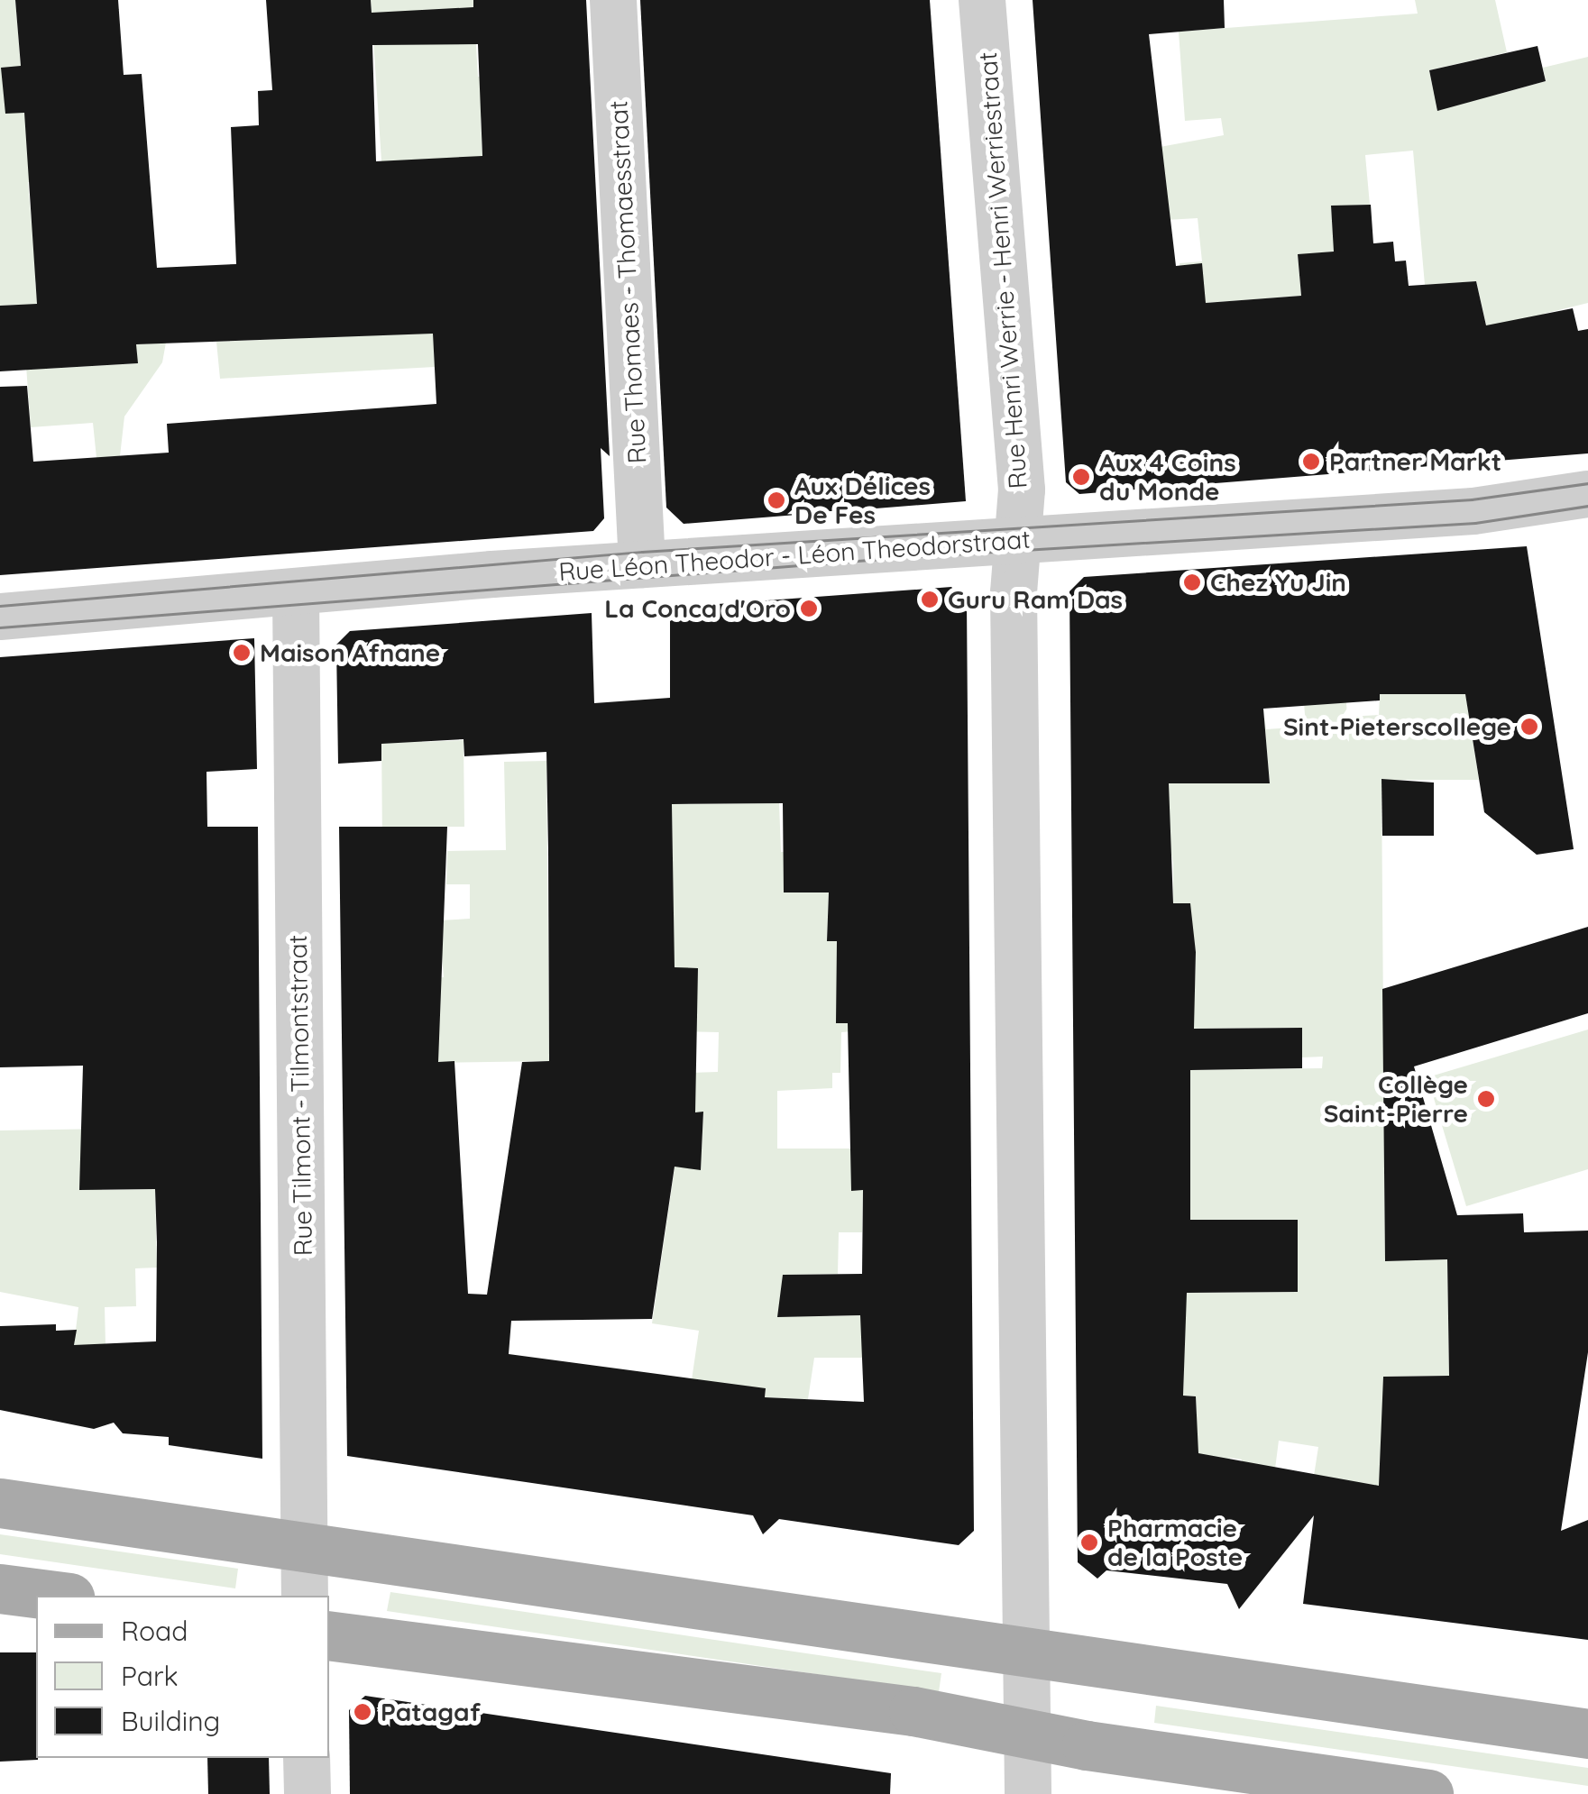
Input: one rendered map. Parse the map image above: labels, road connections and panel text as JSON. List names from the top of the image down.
{
  "streets": {
    "street": [
      "Rue Henri Werrie - Henri Werriestraat",
      "Rue Thomaes - Thomaesstraat",
      "Rue Léon Theodor - Léon Theodorstraat",
      "Rue Tilmont - Tilmontstraat"
    ]
  },
  "crossings": [
    ["Rue Henri Werrie - Henri Werriestraat", "Rue Léon Theodor - Léon Theodorstraat"],
    ["Rue Thomaes - Thomaesstraat", "Rue Léon Theodor - Léon Theodorstraat"],
    ["Rue Léon Theodor - Léon Theodorstraat", "Rue Tilmont - Tilmontstraat"]
  ],
  "places": [
    "Partner Markt",
    "Aux 4 Coins du Monde",
    "Aux Délices De Fes",
    "Chez Yu Jin",
    "Guru Ram Das",
    "La Conca d'Oro",
    "Maison Afnane",
    "Sint-Pieterscollege",
    "Collège Saint-Pierre",
    "Pharmacie de la Poste",
    "Patagaf"
  ],
  "legend": ["Road", "Park", "Building"]
}
